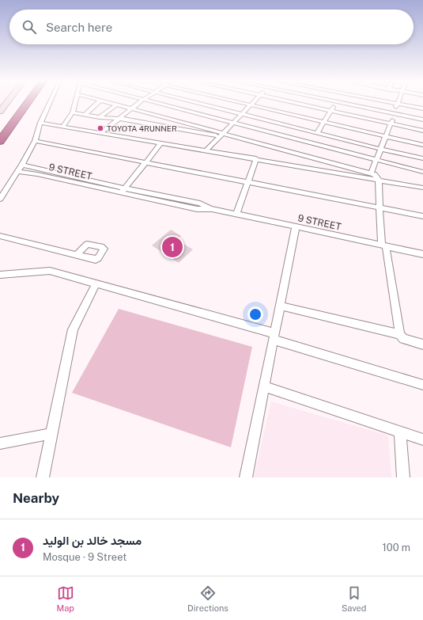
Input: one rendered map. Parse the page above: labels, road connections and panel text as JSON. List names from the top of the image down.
{
  "streets": {
    "street": ["9 STREET"]
  },
  "places": ["TOYOTA 4RUNNER"],
  "page": {
    "search": "Search here",
    "pins": "1",
    "heading": "Nearby",
    "list": [
      {
        "mark": "1",
        "name": "مسجد خالد بن الوليد",
        "note": "Mosque · 9 Street",
        "value": "100 m"
      }
    ],
    "nav": ["Map", "Directions", "Saved"]
  }
}
